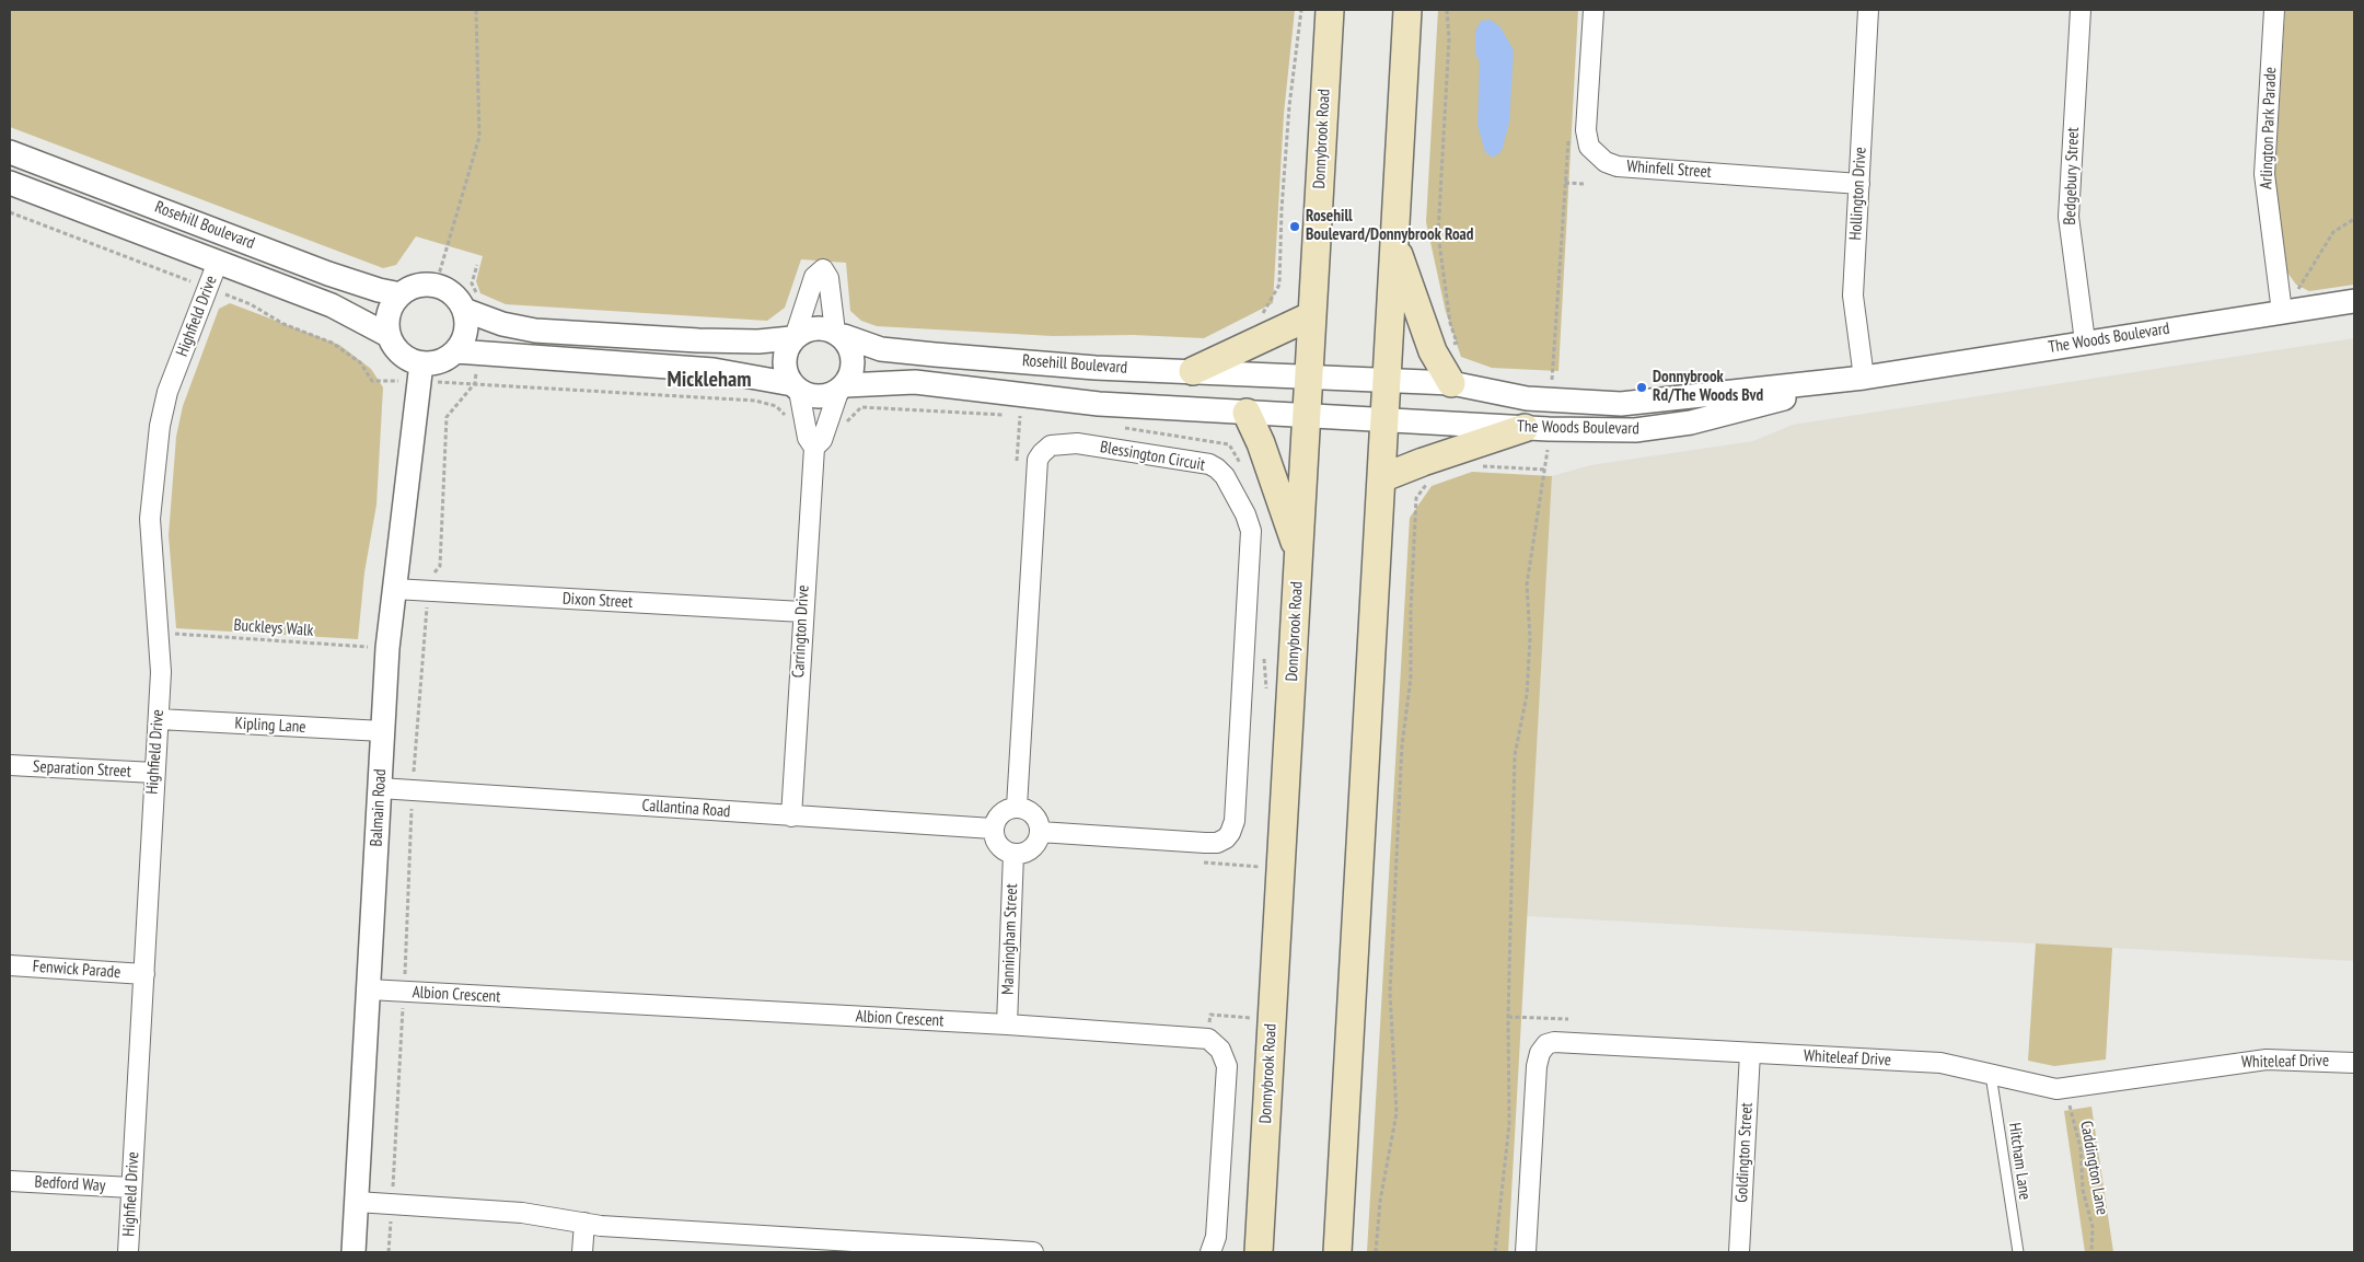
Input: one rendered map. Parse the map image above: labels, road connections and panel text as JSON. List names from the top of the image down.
{
  "streets": {
    "main road": ["Donnybrook Road"],
    "street": [
      "Arlington Park Parade",
      "Whinfell Street",
      "Bedgebury Street",
      "Hollington Drive",
      "Rosehill Boulevard",
      "Highfield Drive",
      "The Woods Boulevard",
      "Blessington Circuit",
      "Dixon Street",
      "Carrington Drive",
      "Kipling Lane",
      "Separation Street",
      "Balmain Road",
      "Callantina Road",
      "Manningham Street",
      "Fenwick Parade",
      "Albion Crescent",
      "Whiteleaf Drive",
      "Goldington Street",
      "Bedford Way"
    ],
    "lane": ["Hitcham Lane"],
    "path": ["Buckleys Walk", "Caddington Lane"]
  },
  "crossings": [
    ["Arlington Park Parade", "The Woods Boulevard"],
    ["Donnybrook Road", "Rosehill Boulevard"],
    ["Donnybrook Road", "The Woods Boulevard"],
    ["Whinfell Street", "Hollington Drive"],
    ["Bedgebury Street", "The Woods Boulevard"],
    ["Hollington Drive", "The Woods Boulevard"],
    ["Rosehill Boulevard", "Highfield Drive"],
    ["Rosehill Boulevard", "The Woods Boulevard"],
    ["Rosehill Boulevard", "Carrington Drive"],
    ["Rosehill Boulevard", "Balmain Road"],
    ["Highfield Drive", "Buckleys Walk"],
    ["Highfield Drive", "Kipling Lane"],
    ["Highfield Drive", "Separation Street"],
    ["Highfield Drive", "Fenwick Parade"],
    ["Highfield Drive", "Bedford Way"],
    ["Blessington Circuit", "Callantina Road"],
    ["Blessington Circuit", "Manningham Street"],
    ["Dixon Street", "Carrington Drive"],
    ["Dixon Street", "Balmain Road"],
    ["Buckleys Walk", "Balmain Road"],
    ["Carrington Drive", "Callantina Road"],
    ["Kipling Lane", "Balmain Road"],
    ["Balmain Road", "Callantina Road"],
    ["Balmain Road", "Albion Crescent"],
    ["Callantina Road", "Manningham Street"],
    ["Manningham Street", "Albion Crescent"],
    ["Whiteleaf Drive", "Goldington Street"],
    ["Whiteleaf Drive", "Hitcham Lane"],
    ["Whiteleaf Drive", "Caddington Lane"]
  ],
  "districts": ["Mickleham"],
  "places": ["Rosehill Boulevard/Donnybrook Road", "Donnybrook Rd/The Woods Bvd"]
}
